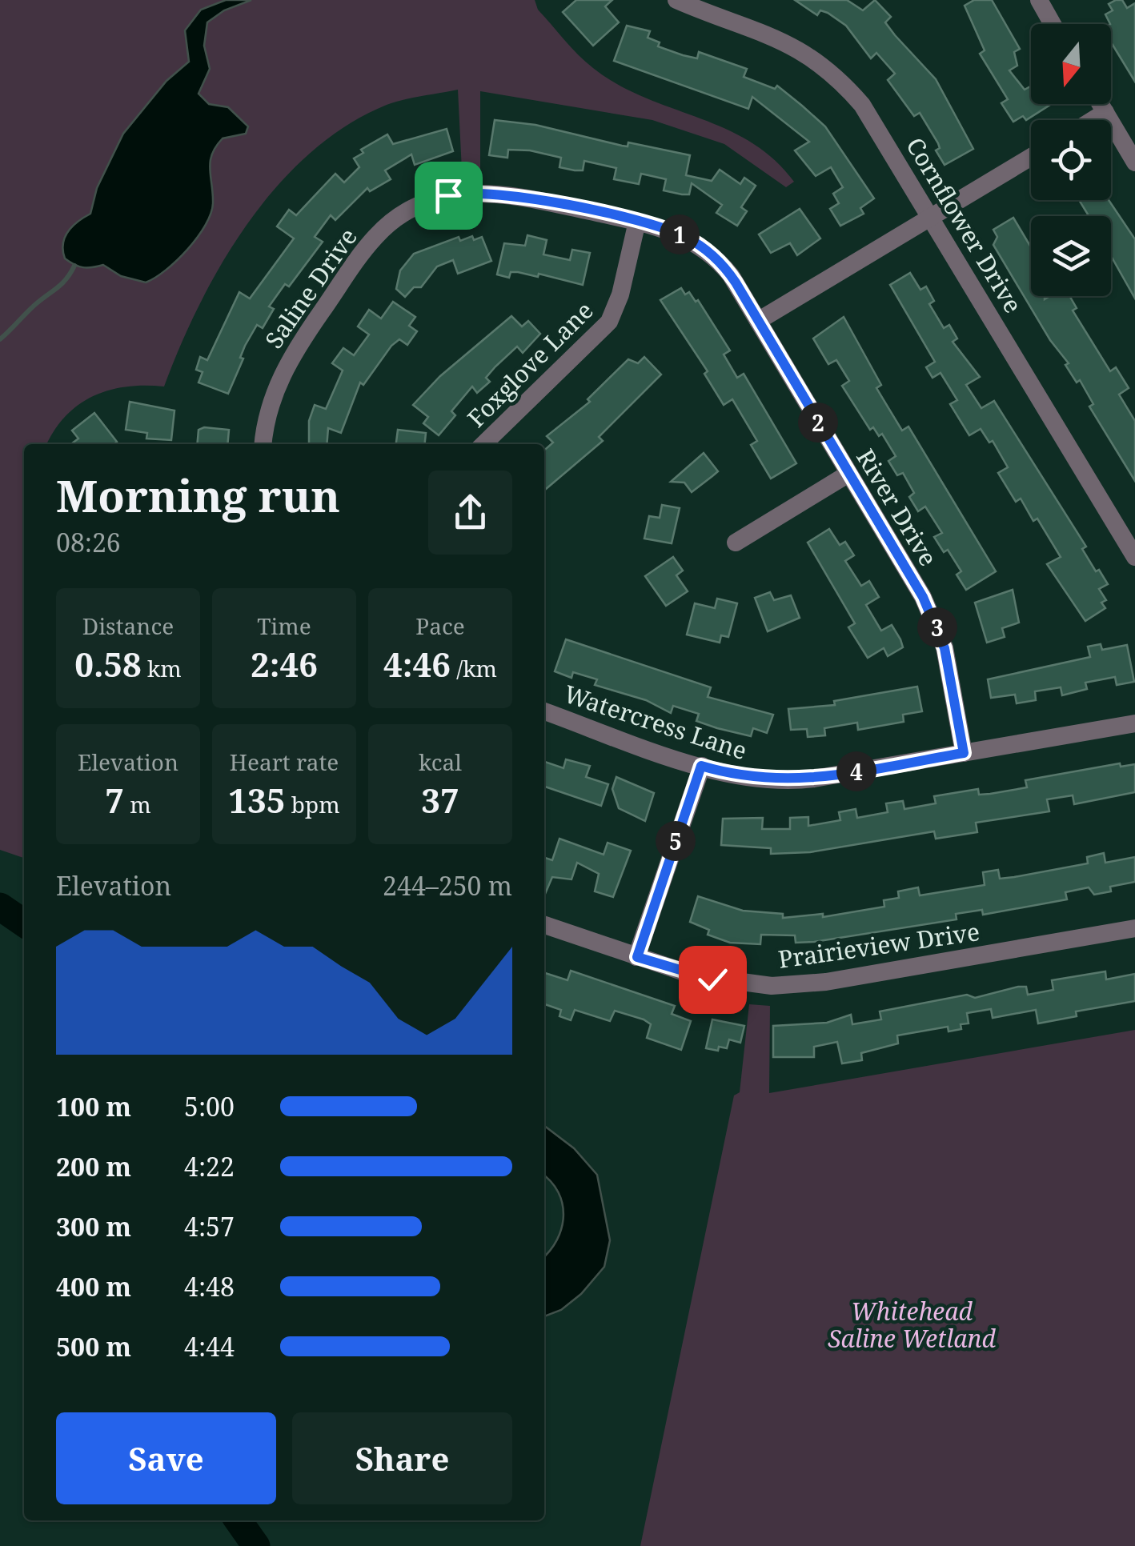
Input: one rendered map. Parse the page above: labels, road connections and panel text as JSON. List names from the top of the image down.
{
  "streets": {
    "street": [
      "Cornflower Drive",
      "Saline Drive",
      "Foxglove Lane",
      "River Drive",
      "Watercress Lane",
      "Prairieview Drive"
    ]
  },
  "crossings": [
    ["Saline Drive", "Foxglove Lane"],
    ["Saline Drive", "River Drive"],
    ["Foxglove Lane", "River Drive"],
    ["River Drive", "Watercress Lane"]
  ],
  "parks": ["Whitehead Saline Wetland"],
  "north": "bottom",
  "page": {
    "pins": [
      "1",
      "2",
      "3",
      "4",
      "5"
    ],
    "heading": ["Morning run", "08:26"],
    "stats": [
      ["Distance", "0.58 km"],
      ["Time", "2:46"],
      ["Pace", "4:46 /km"],
      ["Elevation", "7 m"],
      ["Heart rate", "135 bpm"],
      ["kcal", "37"]
    ],
    "chart": ["Elevation", "244–250 m"],
    "list": [
      {
        "name": "100 m",
        "note": "5:00"
      },
      {
        "name": "200 m",
        "note": "4:22"
      },
      {
        "name": "300 m",
        "note": "4:57"
      },
      {
        "name": "400 m",
        "note": "4:48"
      },
      {
        "name": "500 m",
        "note": "4:44"
      }
    ],
    "buttons": ["Save", "Share"]
  }
}
